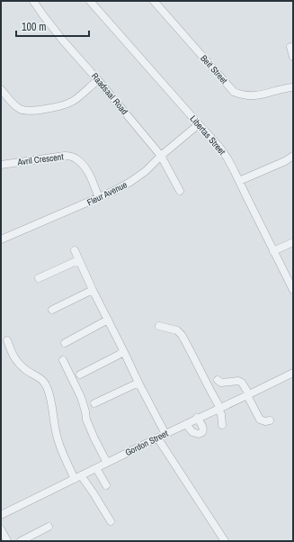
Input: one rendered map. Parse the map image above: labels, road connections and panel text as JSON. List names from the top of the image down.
{
  "streets": {
    "street": [
      "Beit Street",
      "Raadsaal Road",
      "Libertas Street",
      "Avril Crescent",
      "Fleur Avenue",
      "Gordon Street"
    ]
  },
  "crossings": [
    ["Raadsaal Road", "Fleur Avenue"],
    ["Libertas Street", "Fleur Avenue"],
    ["Avril Crescent", "Fleur Avenue"]
  ],
  "scale_bar": "100 m"
}
